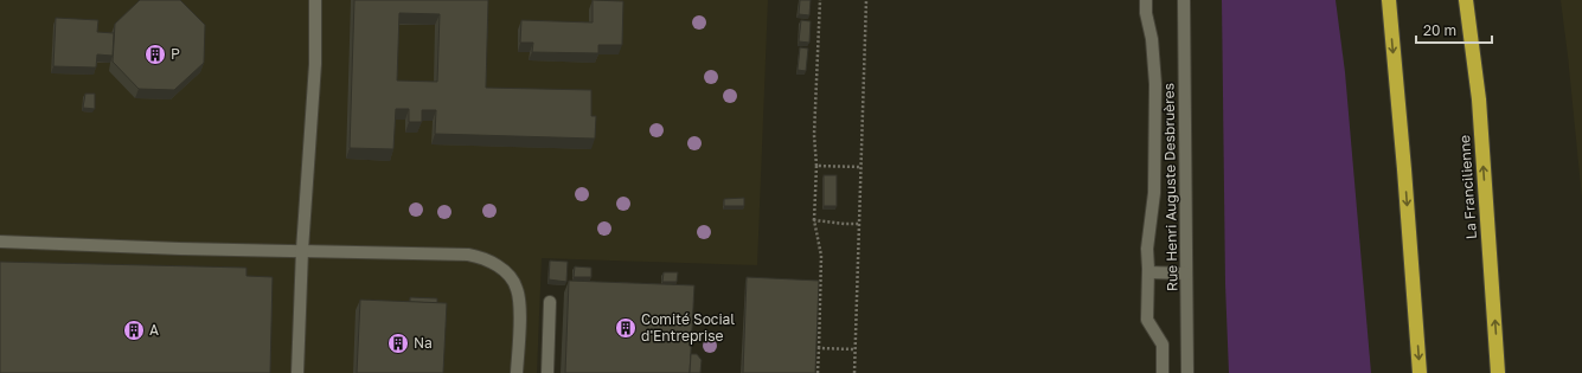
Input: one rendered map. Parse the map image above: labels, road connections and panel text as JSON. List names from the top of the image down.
{
  "streets": {
    "highway": ["La Francilienne"],
    "lane": ["Rue Henri Auguste Desbruères"]
  },
  "places": {
    "building": [
      "P",
      "Comité Social d'Entreprise",
      "A",
      "Na"
    ]
  },
  "scale_bar": "20 m"
}
